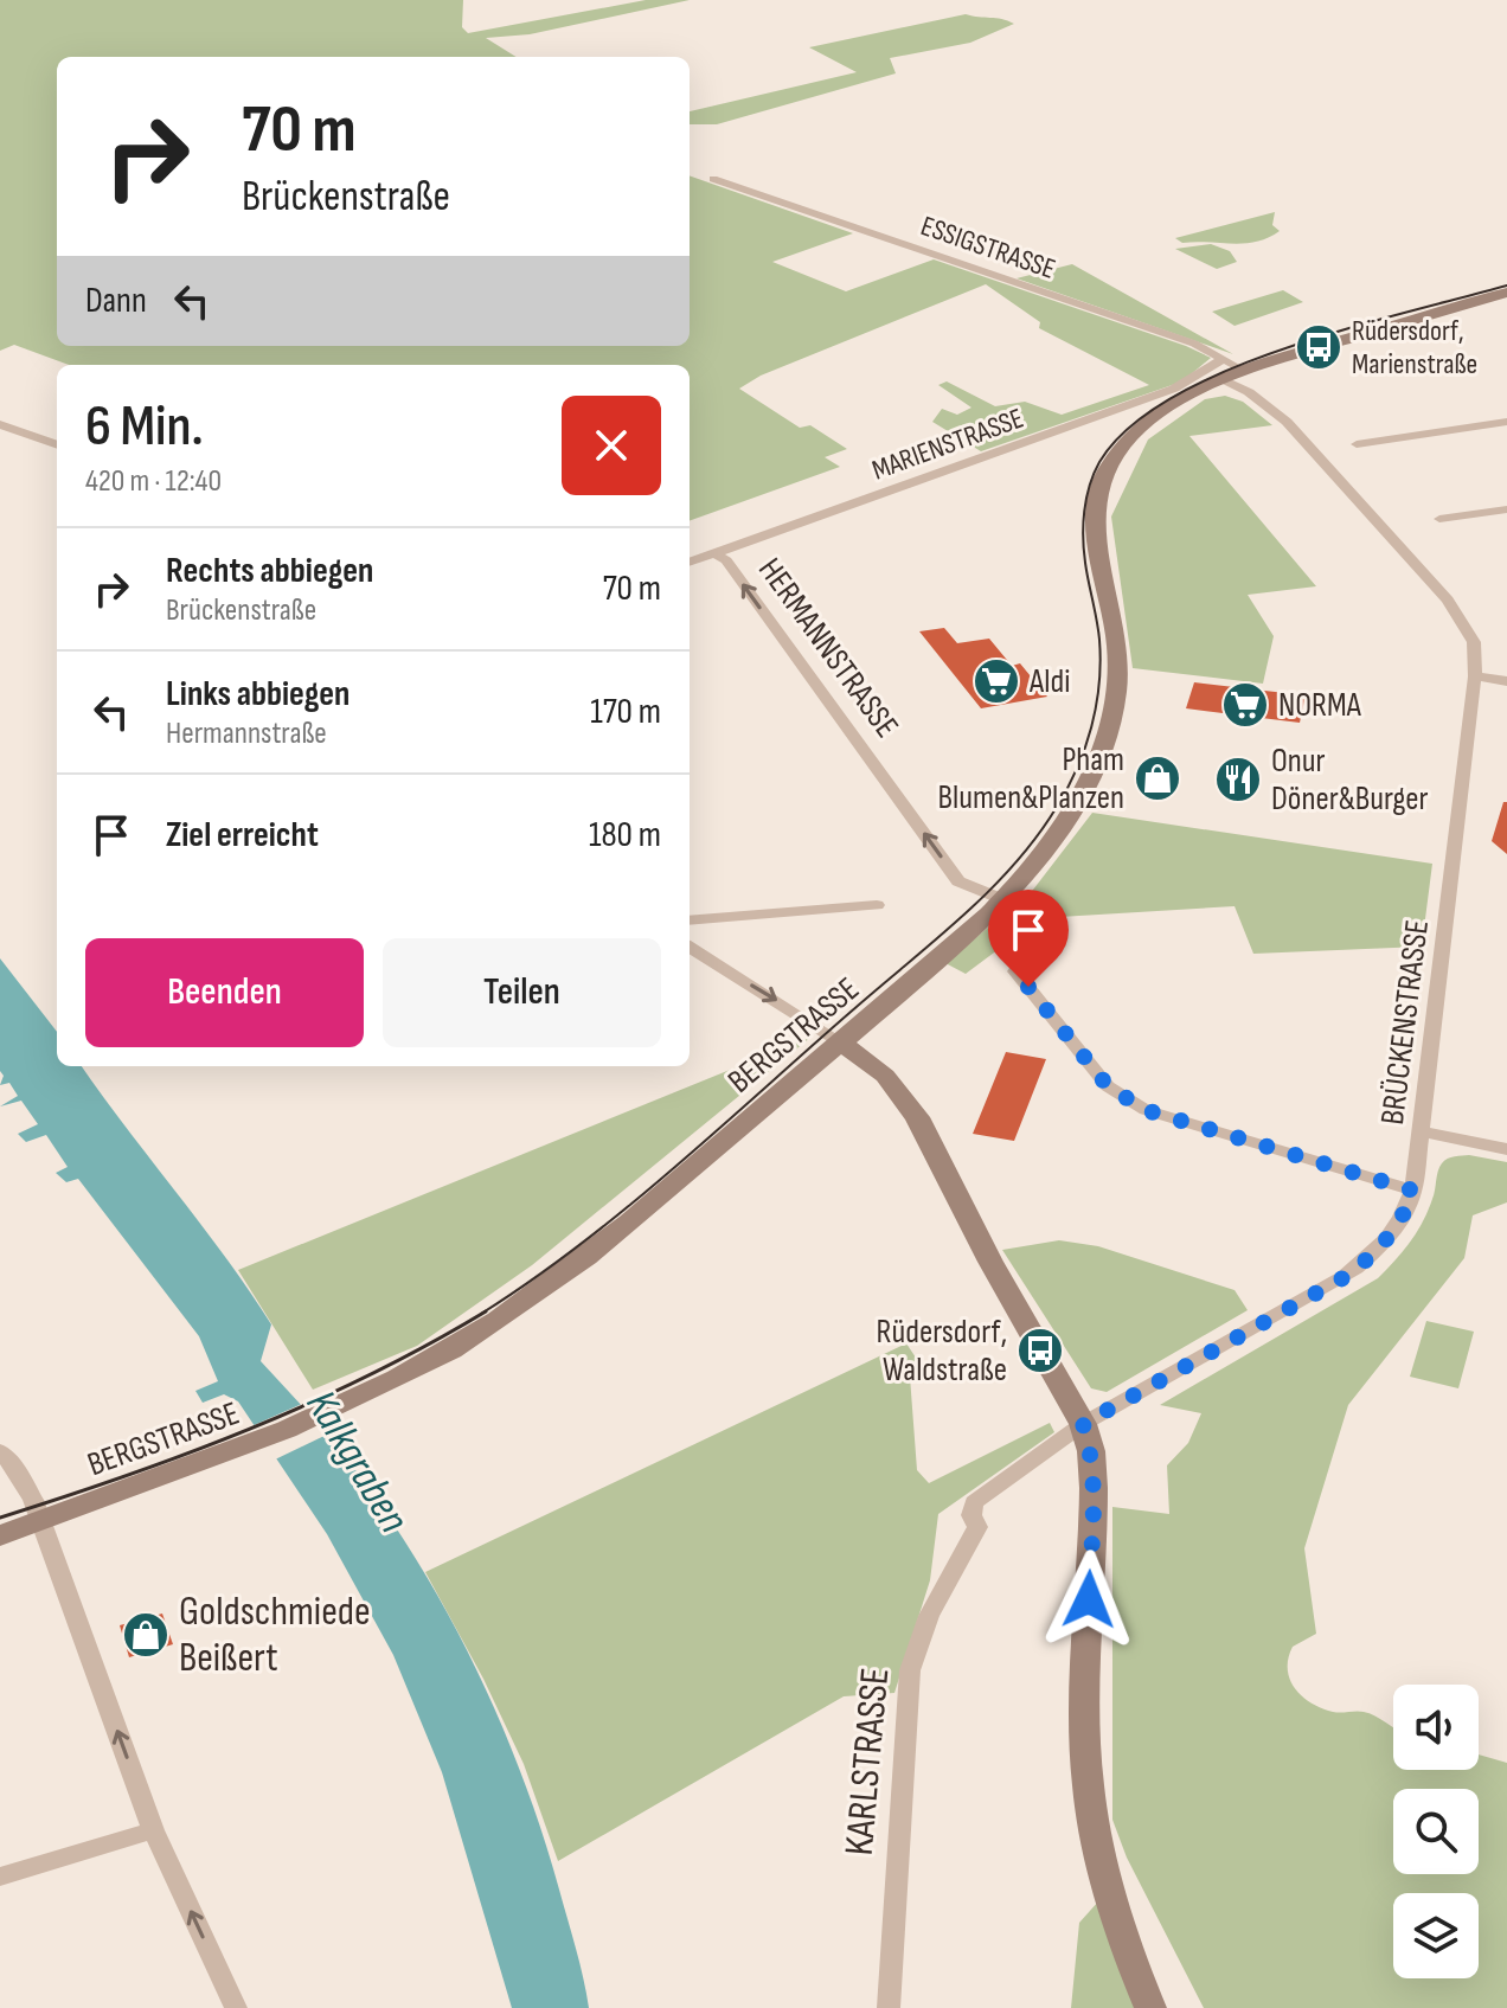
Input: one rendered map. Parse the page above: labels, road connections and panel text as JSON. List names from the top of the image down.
{
  "streets": {
    "street": [
      "ESSIGSTRASSE",
      "MARIENSTRASSE",
      "HERMANNSTRASSE",
      "BRÜCKENSTRASSE",
      "BERGSTRASSE",
      "KARLSTRASSE"
    ]
  },
  "crossings": [
    ["ESSIGSTRASSE", "MARIENSTRASSE"],
    ["ESSIGSTRASSE", "BRÜCKENSTRASSE"],
    ["ESSIGSTRASSE", "BERGSTRASSE"],
    ["MARIENSTRASSE", "HERMANNSTRASSE"],
    ["MARIENSTRASSE", "BRÜCKENSTRASSE"],
    ["MARIENSTRASSE", "BERGSTRASSE"],
    ["HERMANNSTRASSE", "BERGSTRASSE"],
    ["BRÜCKENSTRASSE", "BERGSTRASSE"],
    ["BRÜCKENSTRASSE", "KARLSTRASSE"]
  ],
  "one_way": ["HERMANNSTRASSE"],
  "water": ["Kalkgraben"],
  "places": {
    "bus stop": ["Rüdersdorf, Marienstraße", "Rüdersdorf, Waldstraße"],
    "supermarket": ["Aldi", "NORMA"],
    "shop": ["Pham Blumen&Planzen", "Goldschmiede Beißert"],
    "restaurant": ["Onur Döner&Burger"]
  },
  "page": {
    "turn": ["70 m", "Brückenstraße"],
    "then": "Dann",
    "heading": ["6 Min.", "420 m · 12:40"],
    "list": [
      {
        "name": "Rechts abbiegen",
        "note": "Brückenstraße",
        "value": "70 m"
      },
      {
        "name": "Links abbiegen",
        "note": "Hermannstraße",
        "value": "170 m"
      },
      {
        "name": "Ziel erreicht",
        "value": "180 m"
      }
    ],
    "buttons": ["Beenden", "Teilen"]
  }
}
